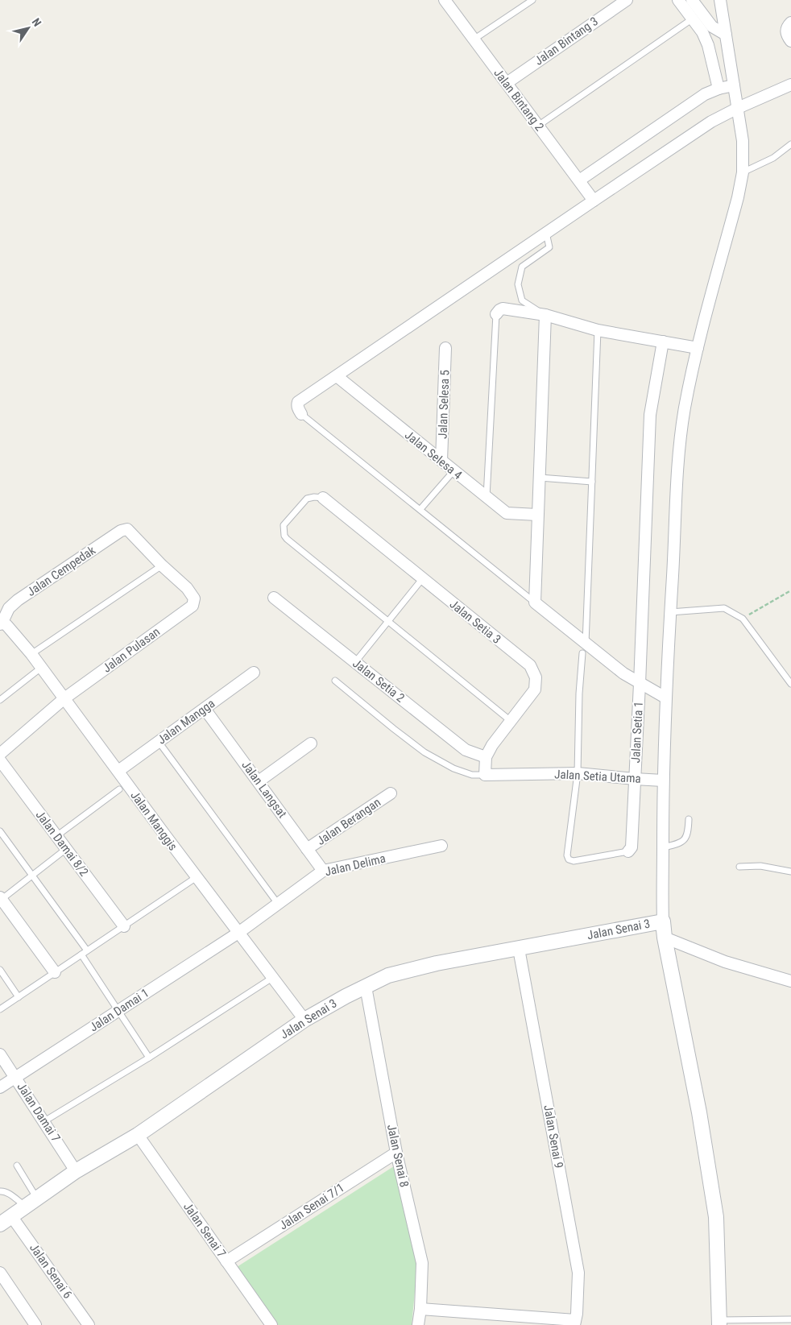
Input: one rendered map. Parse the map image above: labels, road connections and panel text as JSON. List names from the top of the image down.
{
  "streets": {
    "street": [
      "Jalan Bintang 3",
      "Jalan Bintang 2",
      "Jalan Selesa 5",
      "Jalan Selesa 4",
      "Jalan Cempedak",
      "Jalan Setia 3",
      "Jalan Pulasan",
      "Jalan Setia 2",
      "Jalan Mangga",
      "Jalan Setia 1",
      "Jalan Setia Utama",
      "Jalan Langsat",
      "Jalan Manggis",
      "Jalan Berangan",
      "Jalan Damai 8/2",
      "Jalan Delima",
      "Jalan Senai 3",
      "Jalan Damai 1",
      "Jalan Damai 7",
      "Jalan Senai 9",
      "Jalan Senai 8",
      "Jalan Senai 7/1",
      "Jalan Senai 7",
      "Jalan Senai 6"
    ]
  },
  "crossings": [
    ["Jalan Bintang 3", "Jalan Bintang 2"],
    ["Jalan Selesa 5", "Jalan Selesa 4"],
    ["Jalan Cempedak", "Jalan Pulasan"],
    ["Jalan Cempedak", "Jalan Manggis"],
    ["Jalan Setia 3", "Jalan Setia 2"],
    ["Jalan Setia 3", "Jalan Setia Utama"],
    ["Jalan Pulasan", "Jalan Manggis"],
    ["Jalan Mangga", "Jalan Langsat"],
    ["Jalan Mangga", "Jalan Manggis"],
    ["Jalan Setia 1", "Jalan Setia Utama"],
    ["Jalan Langsat", "Jalan Berangan"],
    ["Jalan Langsat", "Jalan Delima"],
    ["Jalan Manggis", "Jalan Delima"],
    ["Jalan Manggis", "Jalan Senai 3"],
    ["Jalan Manggis", "Jalan Damai 1"],
    ["Jalan Delima", "Jalan Damai 1"],
    ["Jalan Senai 3", "Jalan Damai 7"],
    ["Jalan Senai 3", "Jalan Senai 9"],
    ["Jalan Senai 3", "Jalan Senai 8"],
    ["Jalan Senai 3", "Jalan Senai 7"],
    ["Jalan Senai 3", "Jalan Senai 6"],
    ["Jalan Damai 1", "Jalan Damai 7"],
    ["Jalan Senai 8", "Jalan Senai 7/1"],
    ["Jalan Senai 7/1", "Jalan Senai 7"]
  ],
  "north": "top right"
}
